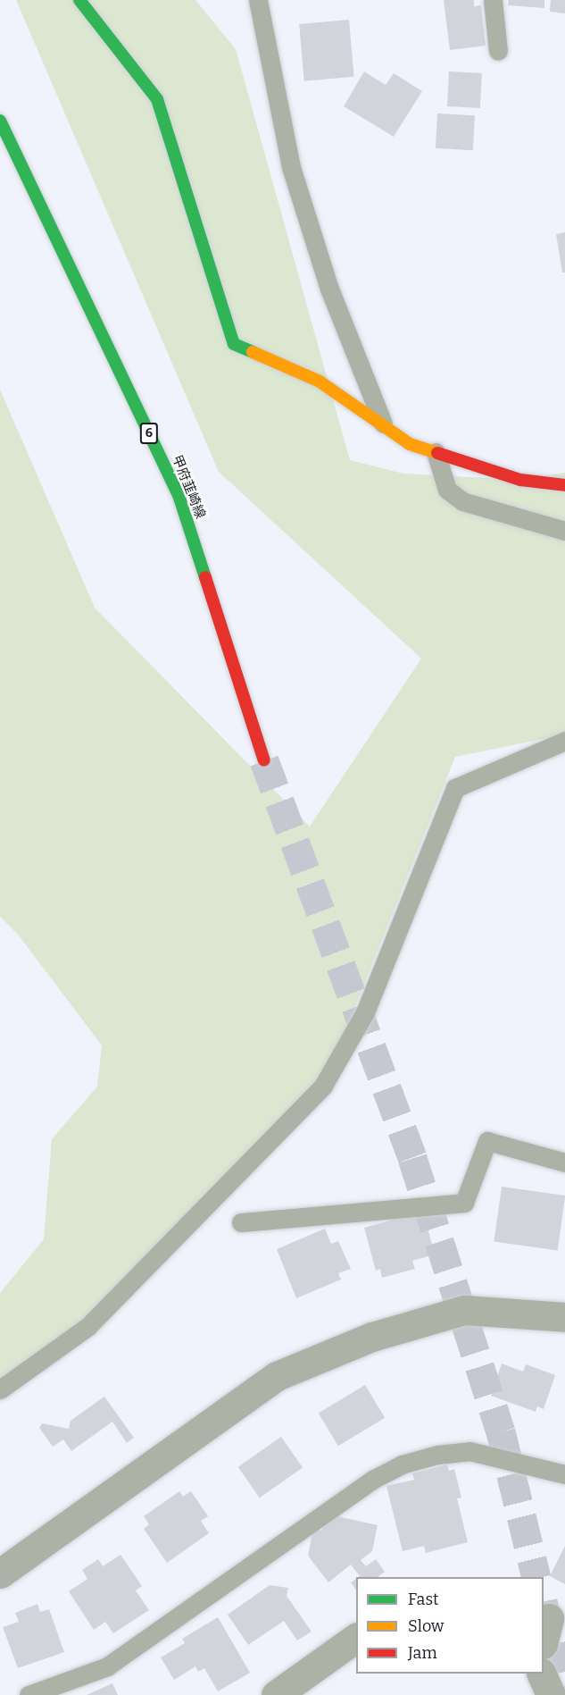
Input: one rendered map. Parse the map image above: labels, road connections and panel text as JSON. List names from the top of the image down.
{
  "streets": {
    "street": ["6", "甲府韮崎線"]
  },
  "legend": ["Fast", "Slow", "Jam"]
}
